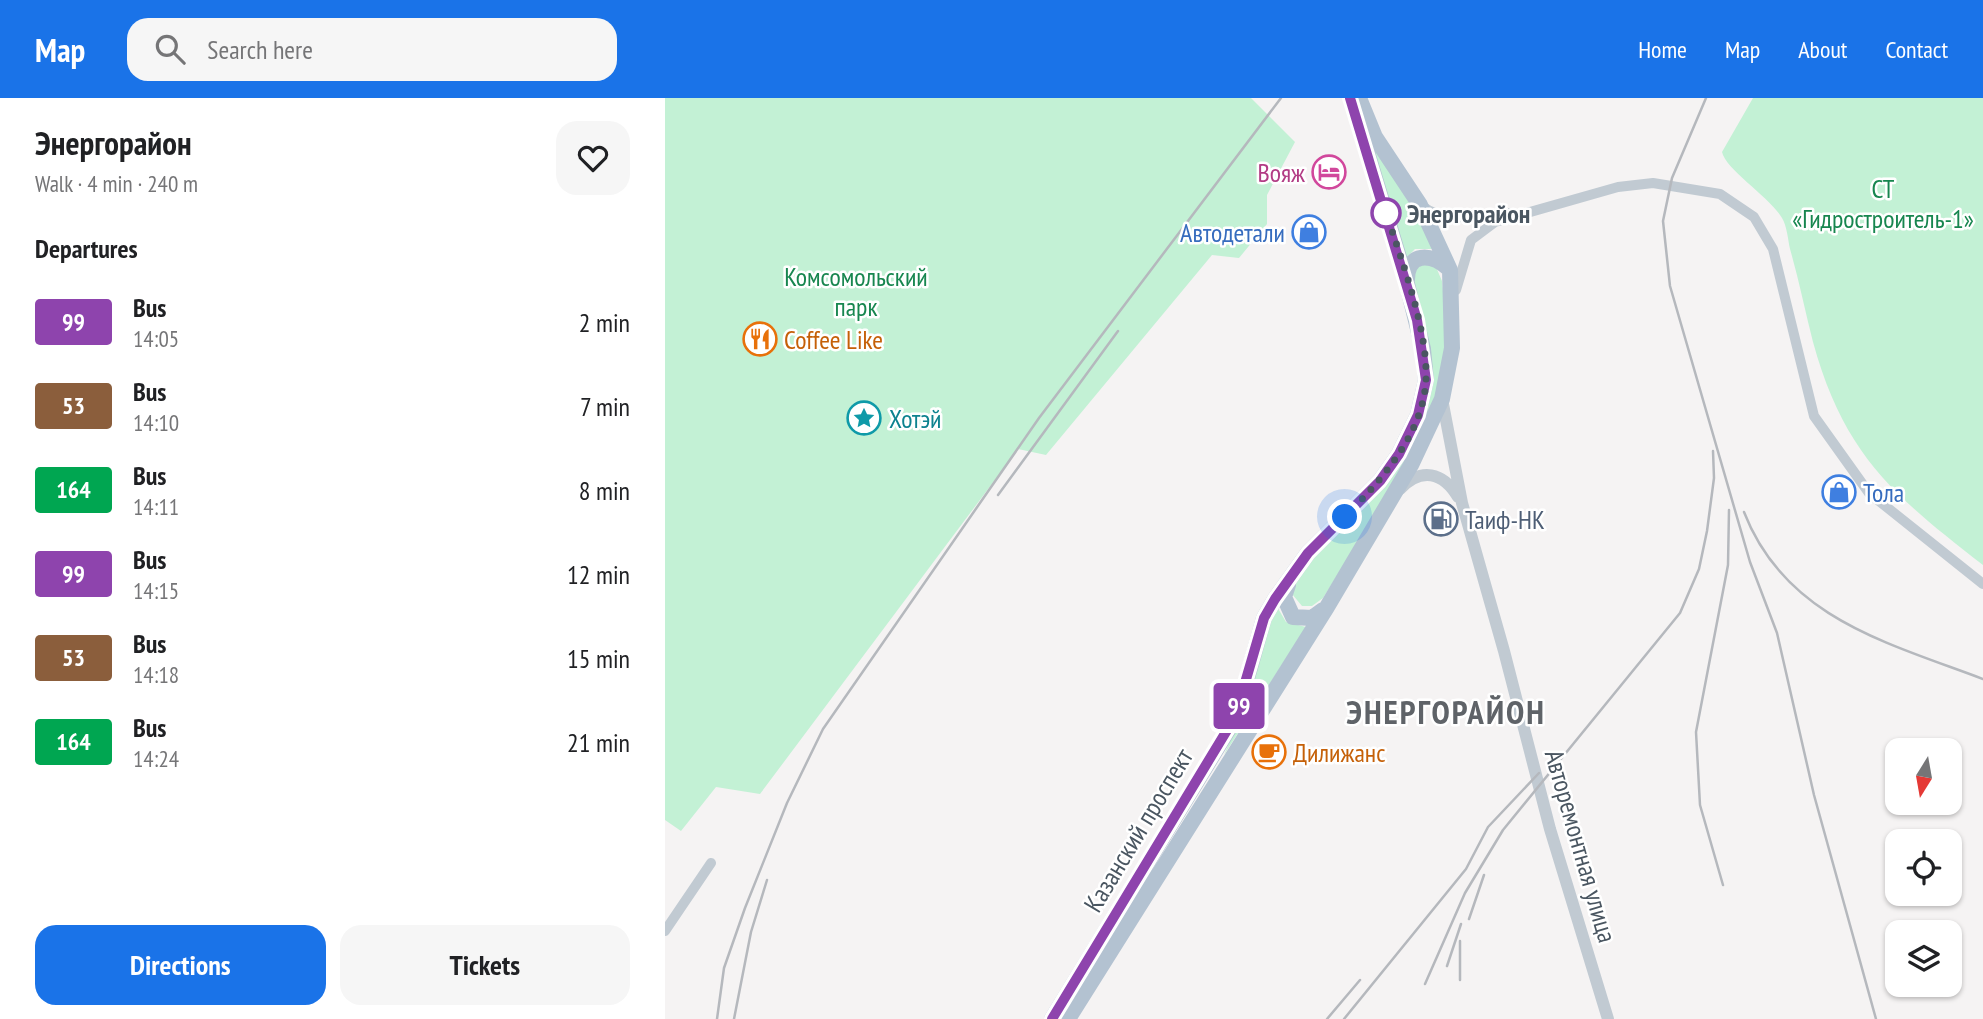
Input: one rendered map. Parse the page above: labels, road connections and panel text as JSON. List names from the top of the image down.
{
  "streets": {
    "main road": ["Казанский проспект"],
    "street": ["Авторемонтная улица"]
  },
  "crossings": [
    ["Казанский проспект", "Авторемонтная улица"]
  ],
  "districts": ["ЭНЕРГОРАЙОН"],
  "parks": ["СТ «Гидростроитель-1»", "Комсомольский парк"],
  "places": {
    "hotel": ["Вояж"],
    "other": ["Энергорайон"],
    "shop": ["Автодетали", "Тола"],
    "restaurant": ["Coffee Like"],
    "place": ["Хотэй"],
    "fuel station": ["Таиф-НК"],
    "cafe": ["Дилижанс"]
  },
  "lines": ["bus line 99"],
  "north": "bottom",
  "page": {
    "header": "Map",
    "search": "Search here",
    "nav": [
      "Home",
      "Map",
      "About",
      "Contact"
    ],
    "heading": [
      ["Энергорайон", "Walk · 4 min · 240 m"],
      "Departures"
    ],
    "on_map": "99",
    "list": [
      {
        "mark": "99",
        "name": "Bus",
        "note": "14:05",
        "value": "2 min"
      },
      {
        "mark": "53",
        "name": "Bus",
        "note": "14:10",
        "value": "7 min"
      },
      {
        "mark": "164",
        "name": "Bus",
        "note": "14:11",
        "value": "8 min"
      },
      {
        "mark": "99",
        "name": "Bus",
        "note": "14:15",
        "value": "12 min"
      },
      {
        "mark": "53",
        "name": "Bus",
        "note": "14:18",
        "value": "15 min"
      },
      {
        "mark": "164",
        "name": "Bus",
        "note": "14:24",
        "value": "21 min"
      }
    ],
    "buttons": ["Directions", "Tickets"]
  }
}
